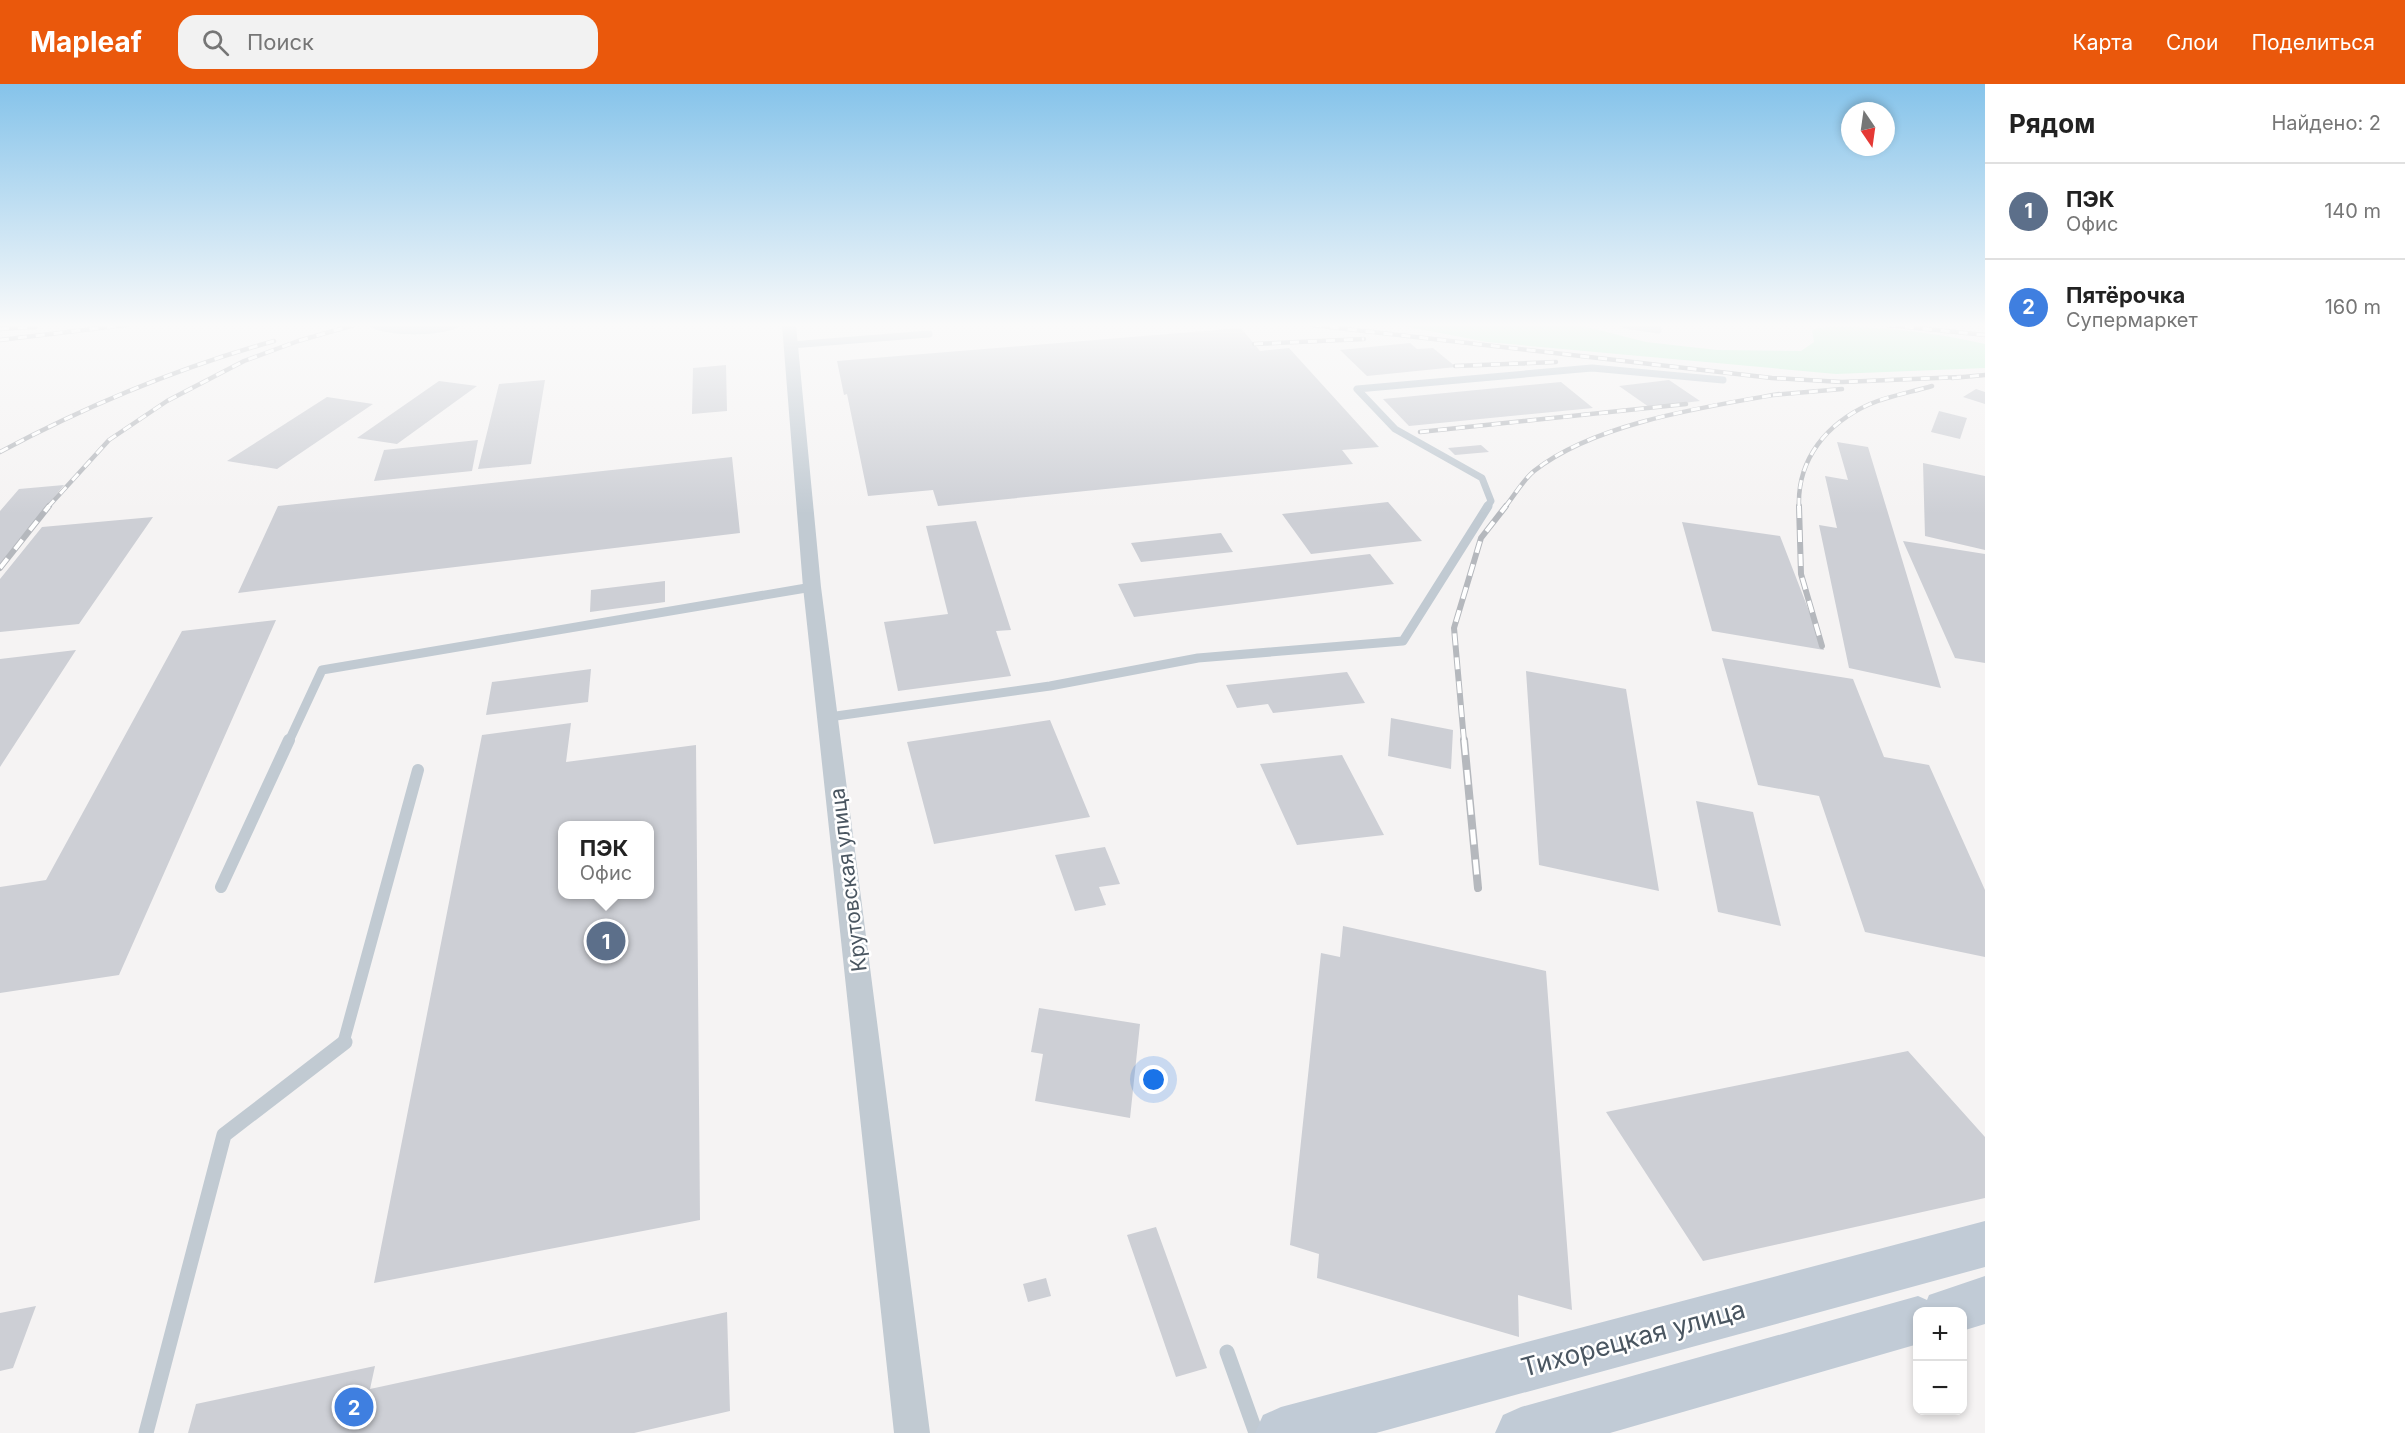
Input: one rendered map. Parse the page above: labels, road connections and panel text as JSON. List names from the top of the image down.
{
  "streets": {
    "main road": ["Тихорецкая улица"],
    "street": ["Крутовская улица"]
  },
  "north": "bottom",
  "page": {
    "header": "Mapleaf",
    "search": "Поиск",
    "nav": ["Карта", "Слои", "Поделиться"],
    "heading": ["Рядом", "Найдено: 2"],
    "list": [
      {
        "mark": "1",
        "name": "ПЭК",
        "note": "Офис",
        "value": "140 m"
      },
      {
        "mark": "2",
        "name": "Пятёрочка",
        "note": "Супермаркет",
        "value": "160 m"
      }
    ],
    "popup": ["ПЭК", "Офис"],
    "pins": ["1", "2"],
    "map_buttons": ["+", "−"]
  }
}
